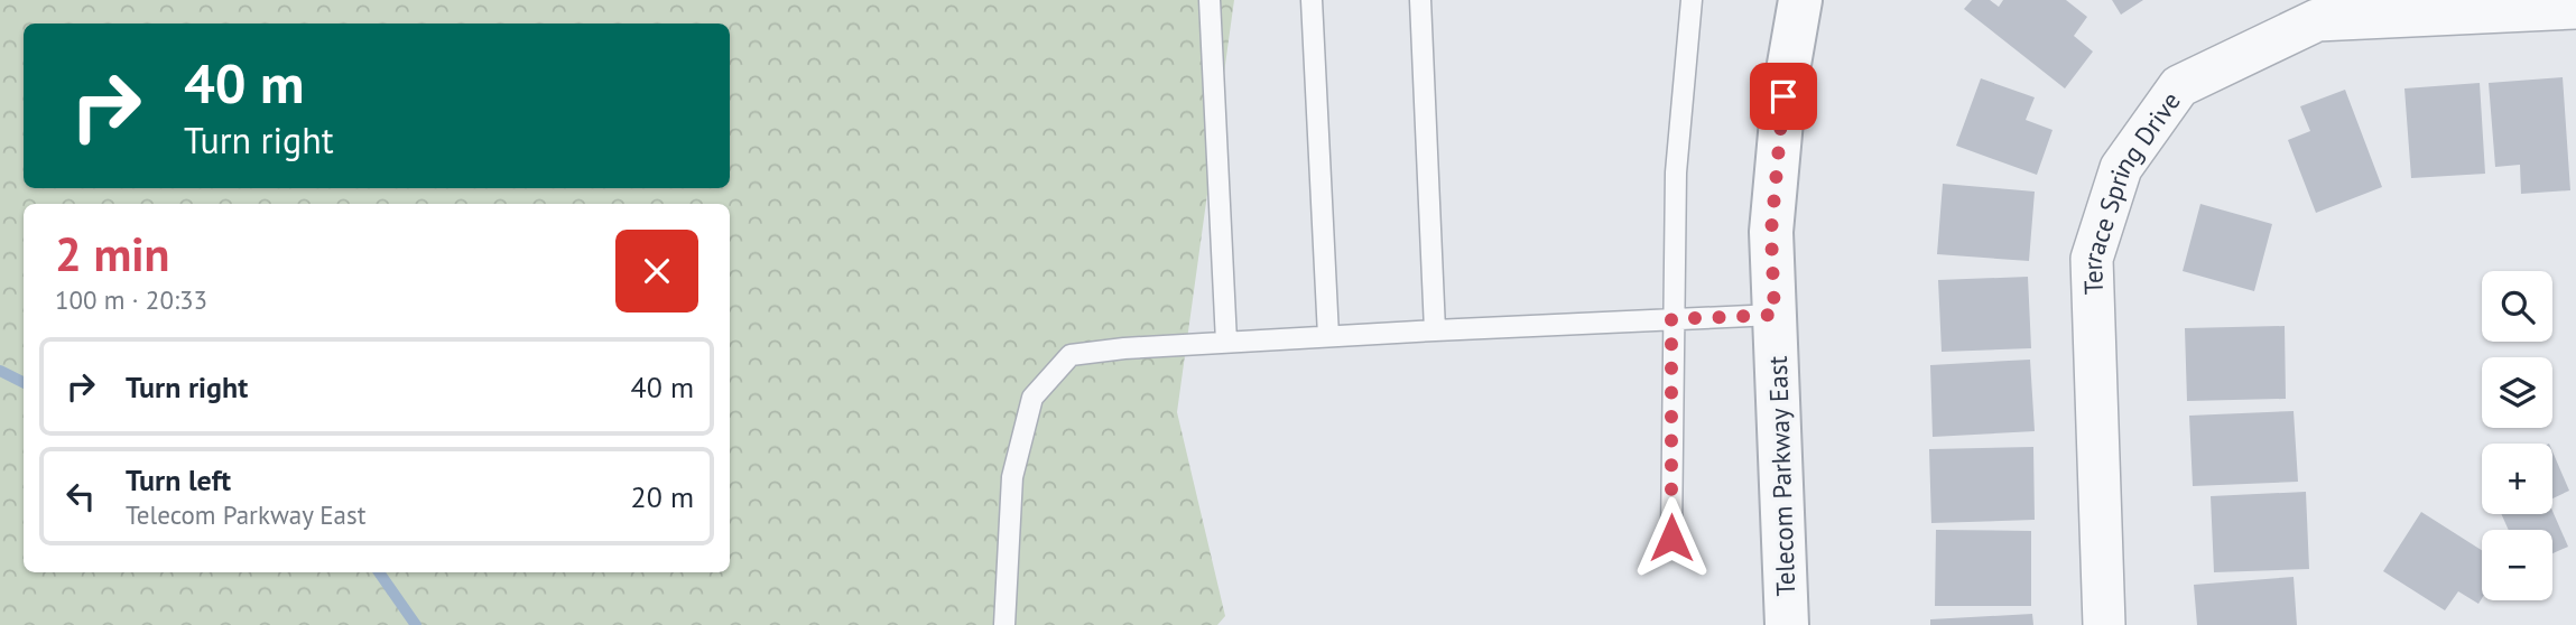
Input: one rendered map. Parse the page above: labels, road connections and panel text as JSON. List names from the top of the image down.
{
  "streets": {
    "street": ["Terrace Spring Drive", "Telecom Parkway East"]
  },
  "page": {
    "turn": ["40 m", "Turn right"],
    "heading": ["2 min", "100 m · 20:33"],
    "map_buttons": ["+", "−"],
    "list": [
      {
        "name": "Turn right",
        "value": "40 m"
      },
      {
        "name": "Turn left",
        "note": "Telecom Parkway East",
        "value": "20 m"
      }
    ]
  }
}
